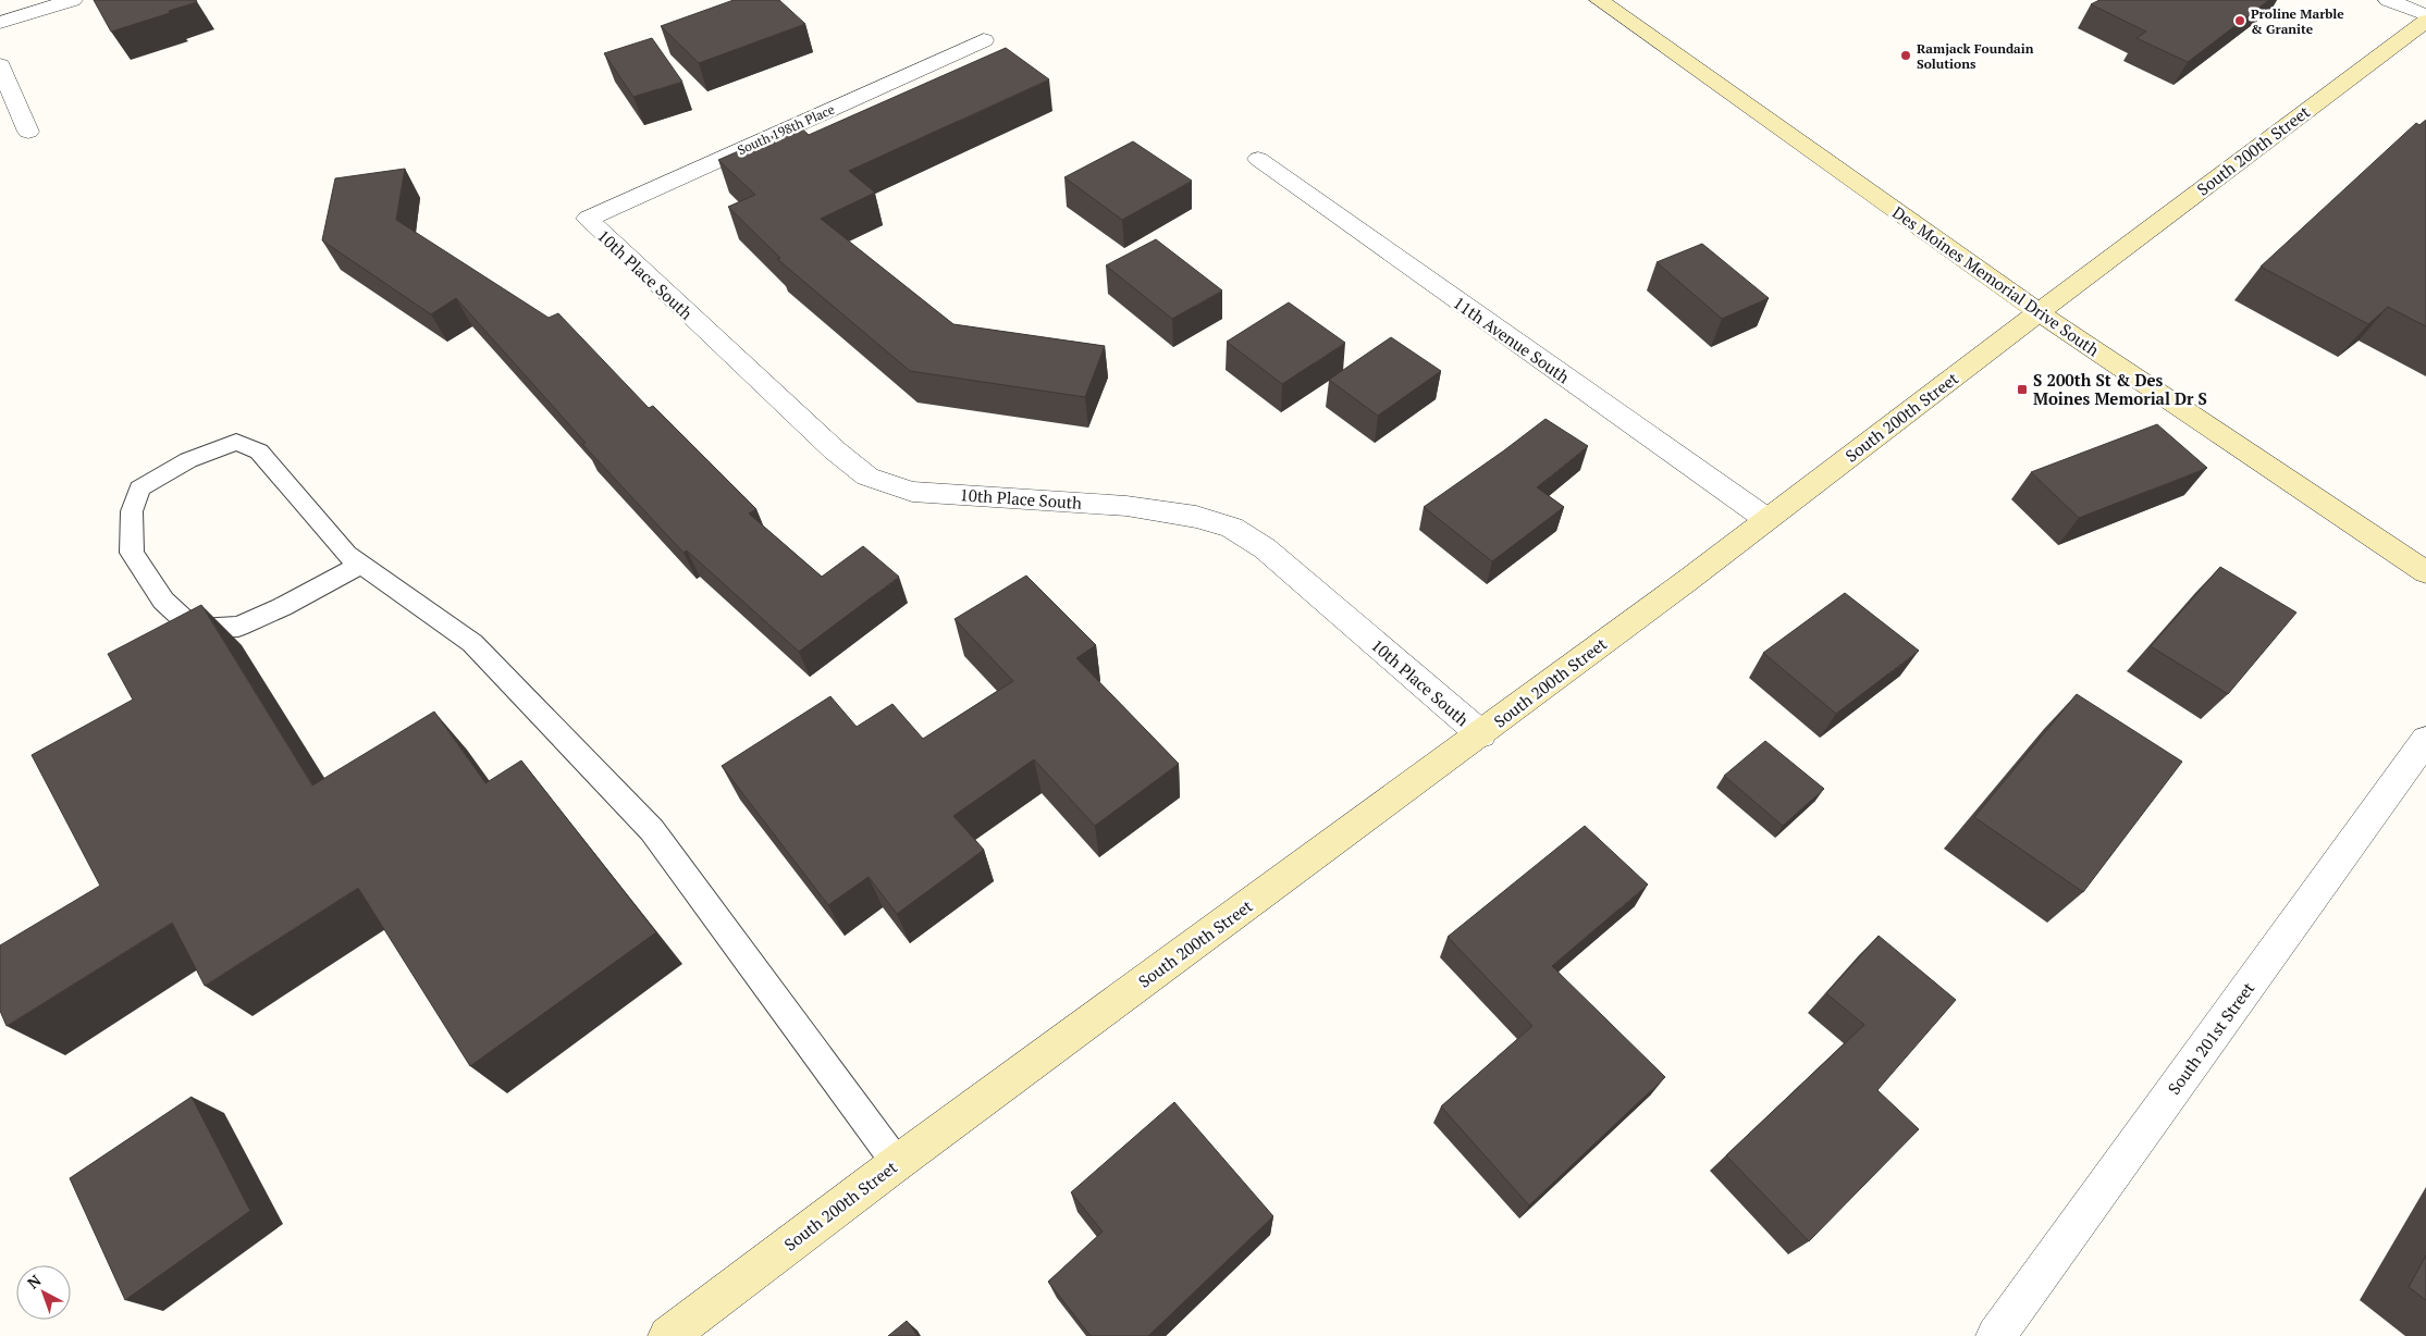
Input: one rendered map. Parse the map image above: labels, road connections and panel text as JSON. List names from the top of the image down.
{
  "streets": {
    "main road": ["South 200th Street", "Des Moines Memorial Drive South"],
    "street": [
      "South 198th Place",
      "10th Place South",
      "11th Avenue South",
      "South 201st Street"
    ]
  },
  "crossings": [
    ["South 198th Place", "10th Place South"],
    ["South 200th Street", "10th Place South"],
    ["South 200th Street", "Des Moines Memorial Drive South"],
    ["South 200th Street", "11th Avenue South"]
  ],
  "places": {
    "other": ["Proline Marble & Granite", "Ramjack Foundain Solutions"],
    "transit": ["S 200th St & Des Moines Memorial Dr S"]
  },
  "north": "top left"
}
